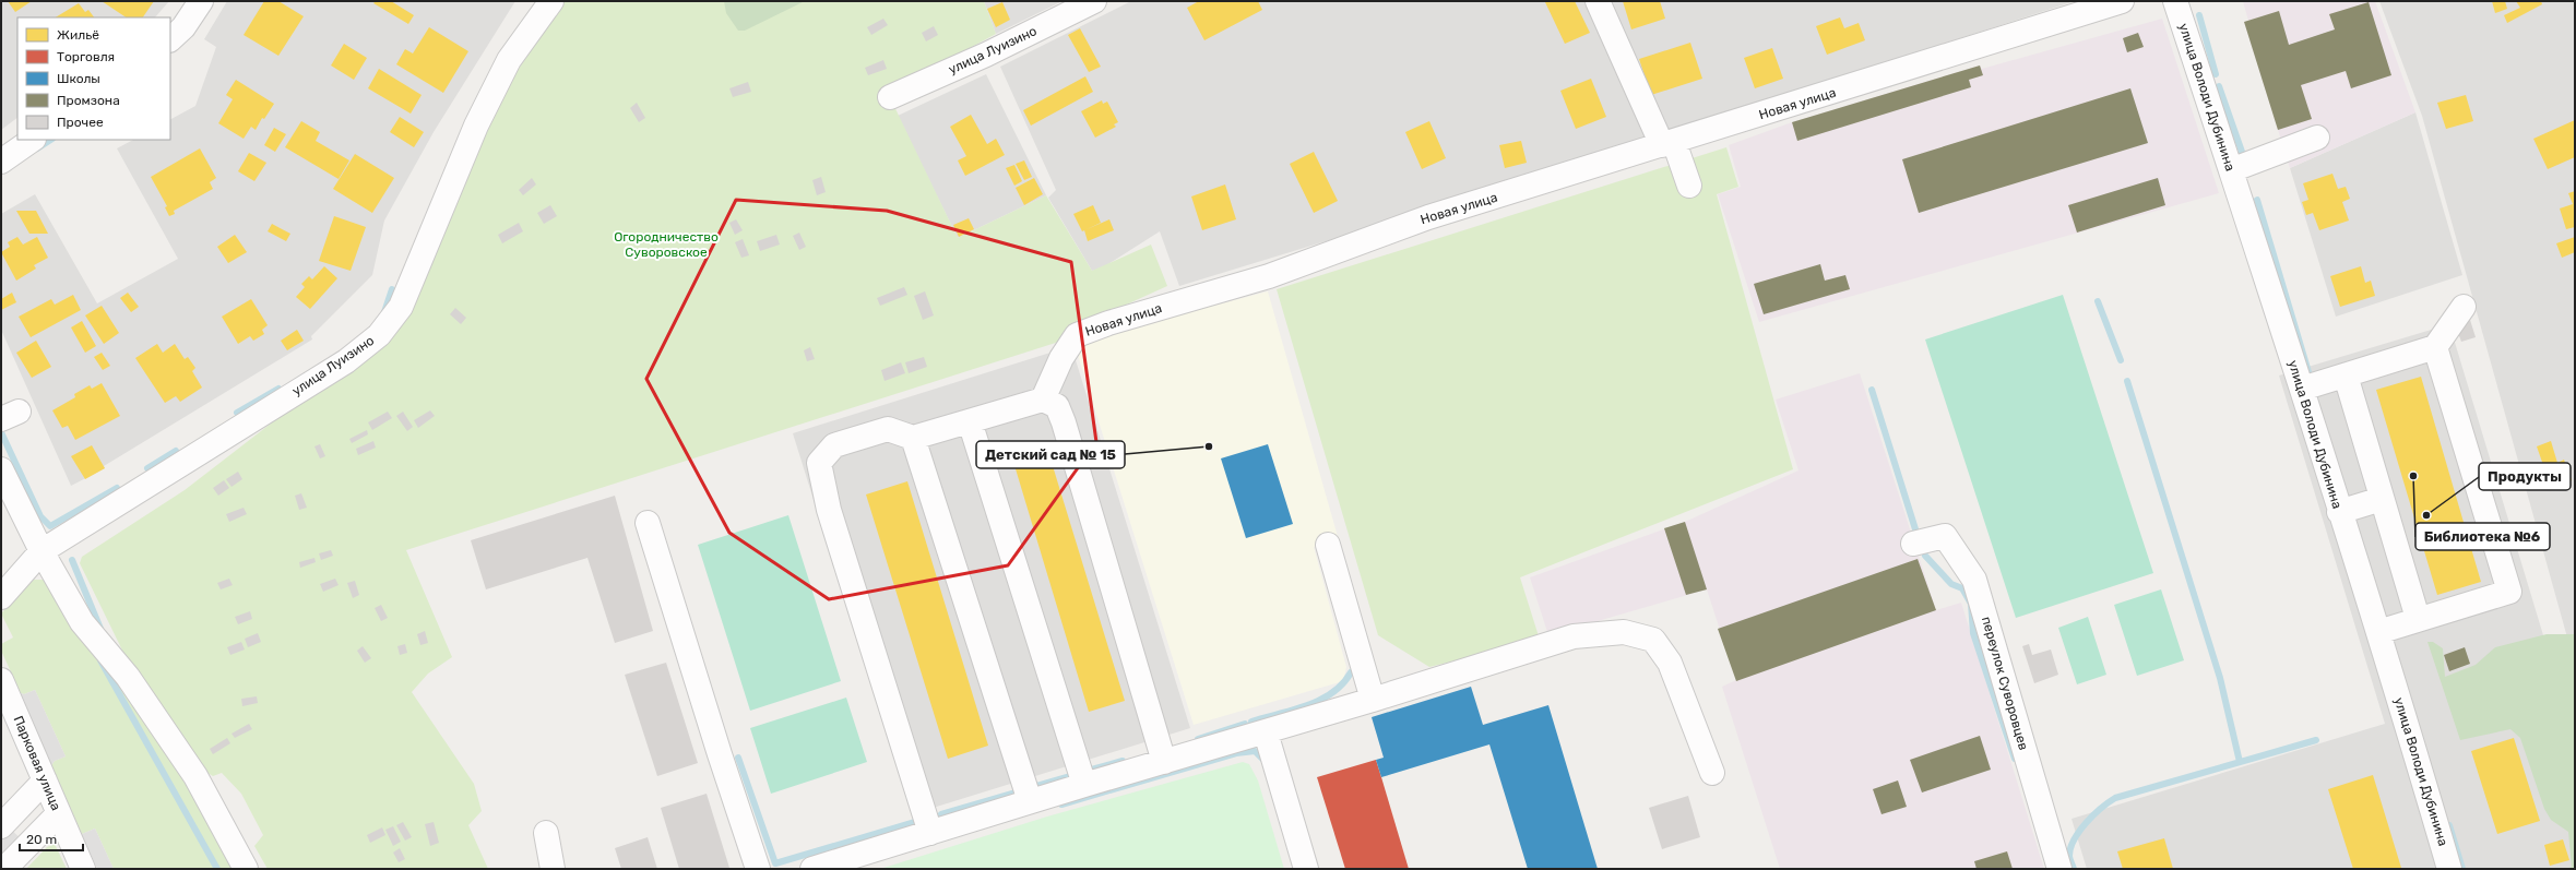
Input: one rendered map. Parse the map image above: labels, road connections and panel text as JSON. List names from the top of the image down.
{
  "streets": {
    "street": [
      "улица Луизино",
      "улица Володи Дубинина",
      "Новая улица",
      "переулок Суворовцев",
      "Парковая улица"
    ]
  },
  "parks": ["Огородничество Суворовское"],
  "places": ["Детский сад № 15", "Библиотека №6", "Продукты"],
  "legend": [
    "Жильё",
    "Торговля",
    "Школы",
    "Промзона",
    "Прочее"
  ],
  "scale_bar": "20 m"
}
